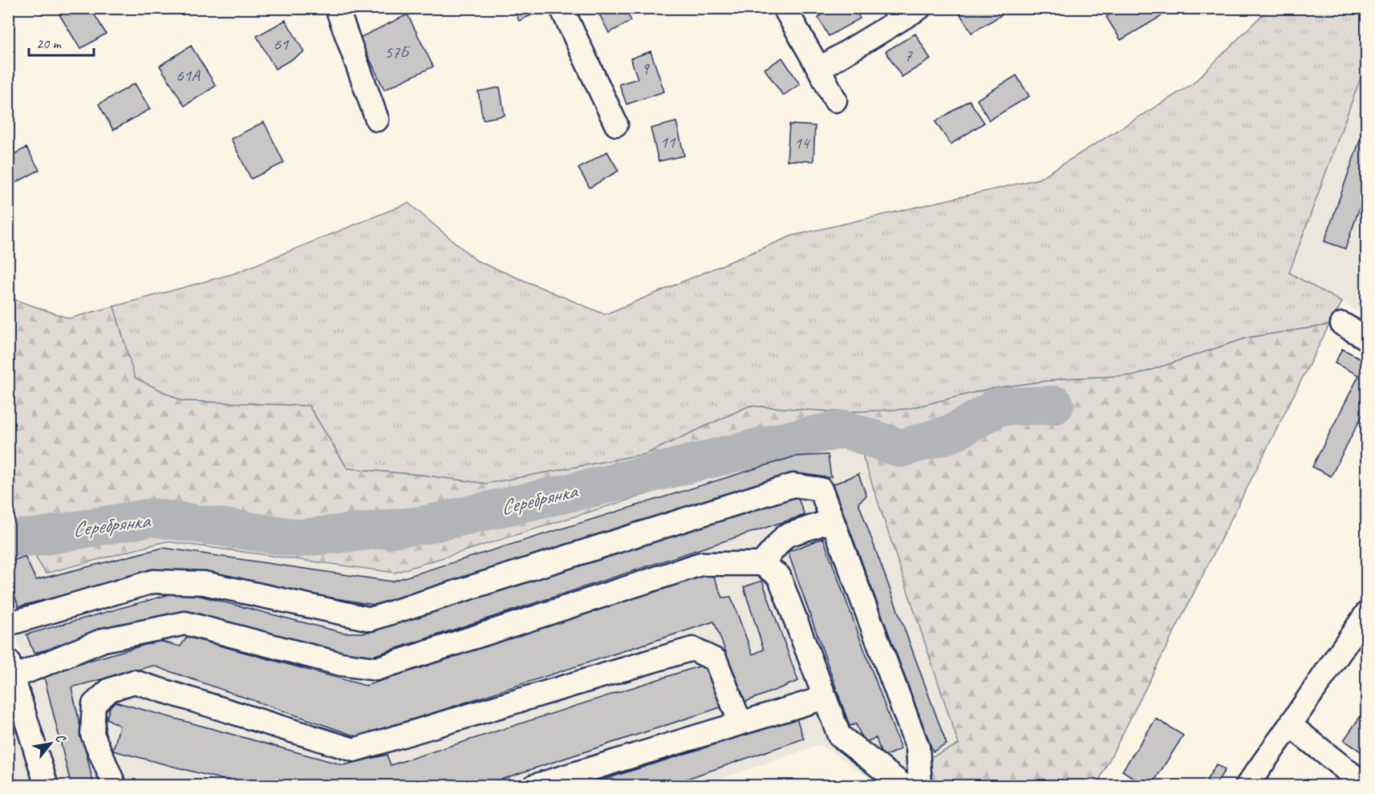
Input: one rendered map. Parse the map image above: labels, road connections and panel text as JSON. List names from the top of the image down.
{
  "water": ["Серебрянка"],
  "house_numbers": [
    "61",
    "57Б",
    "7",
    "9",
    "61А",
    "11",
    "14"
  ],
  "scale_bar": "20 m",
  "north": "top right"
}
